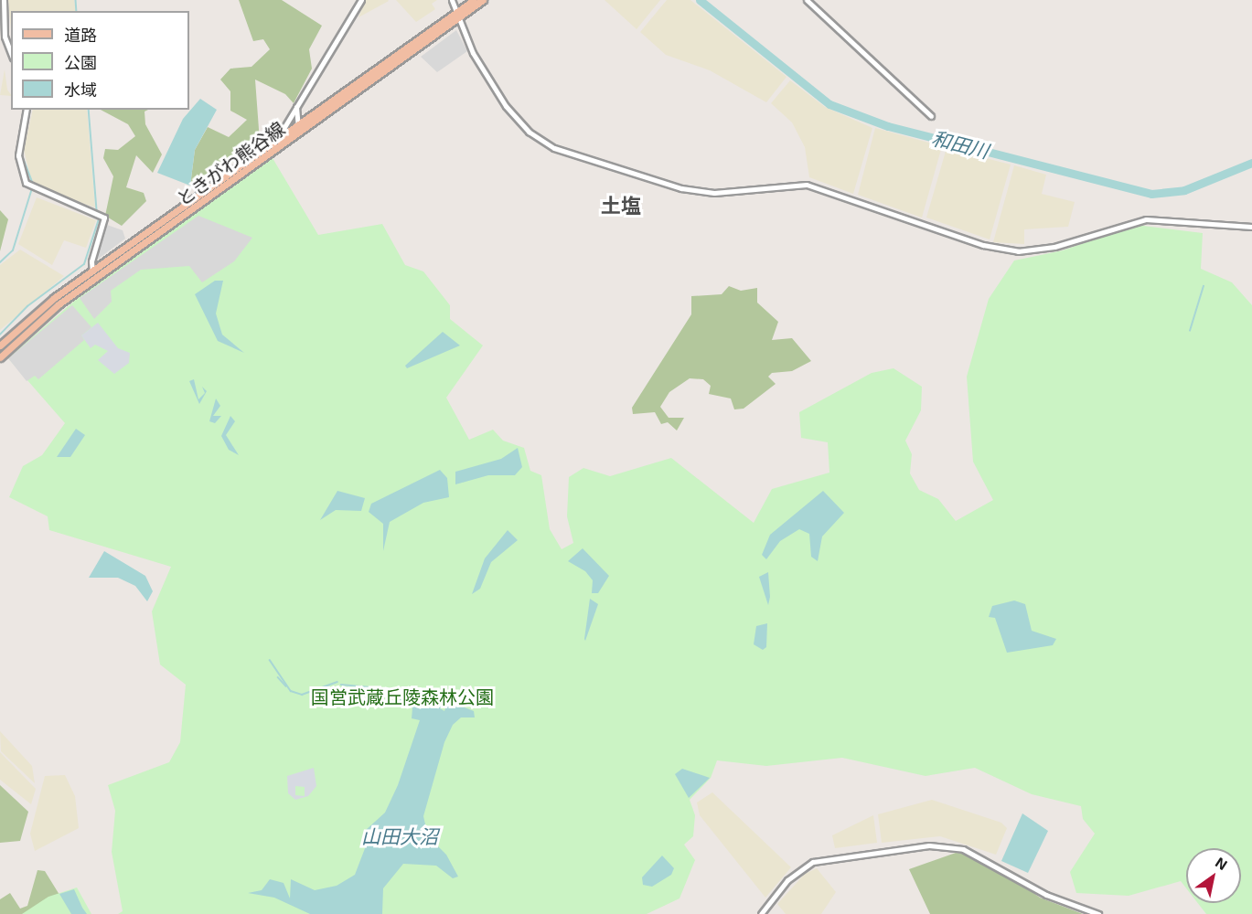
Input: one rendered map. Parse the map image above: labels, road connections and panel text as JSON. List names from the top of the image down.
{
  "streets": {
    "main road": ["ときがわ熊谷線"]
  },
  "districts": ["土塩"],
  "water": ["和田川", "山田大沼"],
  "parks": ["国営武蔵丘陵森林公園"],
  "legend": ["道路", "公園", "水域"],
  "north": "top right"
}
